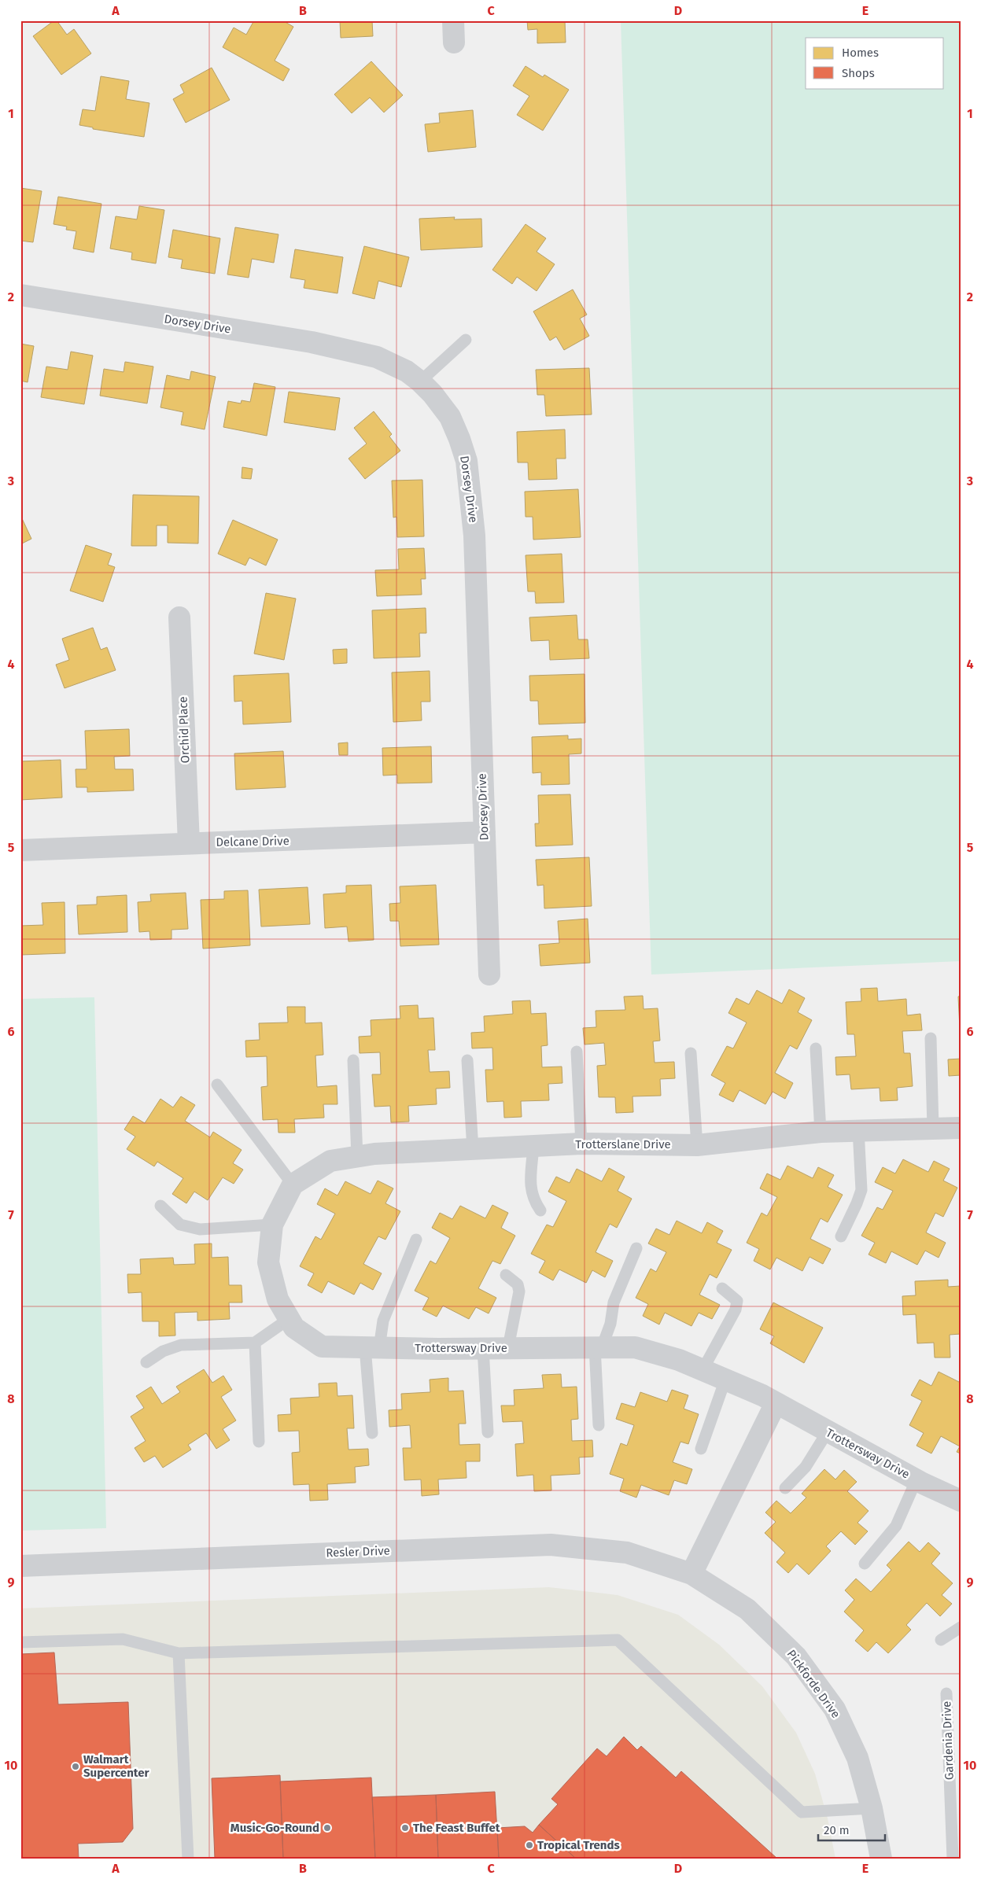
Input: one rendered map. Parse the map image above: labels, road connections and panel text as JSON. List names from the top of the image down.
{
  "streets": {
    "street": [
      "Dorsey Drive",
      "Orchid Place",
      "Delcane Drive",
      "Trotterslane Drive",
      "Trottersway Drive",
      "Resler Drive",
      "Pickforde Drive"
    ],
    "lane": ["Gardenia Drive"]
  },
  "crossings": [
    ["Dorsey Drive", "Delcane Drive"],
    ["Orchid Place", "Delcane Drive"],
    ["Trotterslane Drive", "Trottersway Drive"],
    ["Resler Drive", "Pickforde Drive"]
  ],
  "places": [
    "Walmart Supercenter",
    "Music-Go-Round",
    "The Feast Buffet",
    "Tropical Trends"
  ],
  "legend": ["Homes", "Shops"],
  "scale_bar": "20 m",
  "grid": {
    "columns": [
      "A",
      "B",
      "C",
      "D",
      "E"
    ],
    "rows": [
      "1",
      "2",
      "3",
      "4",
      "5",
      "6",
      "7",
      "8",
      "9",
      "10"
    ]
  }
}
